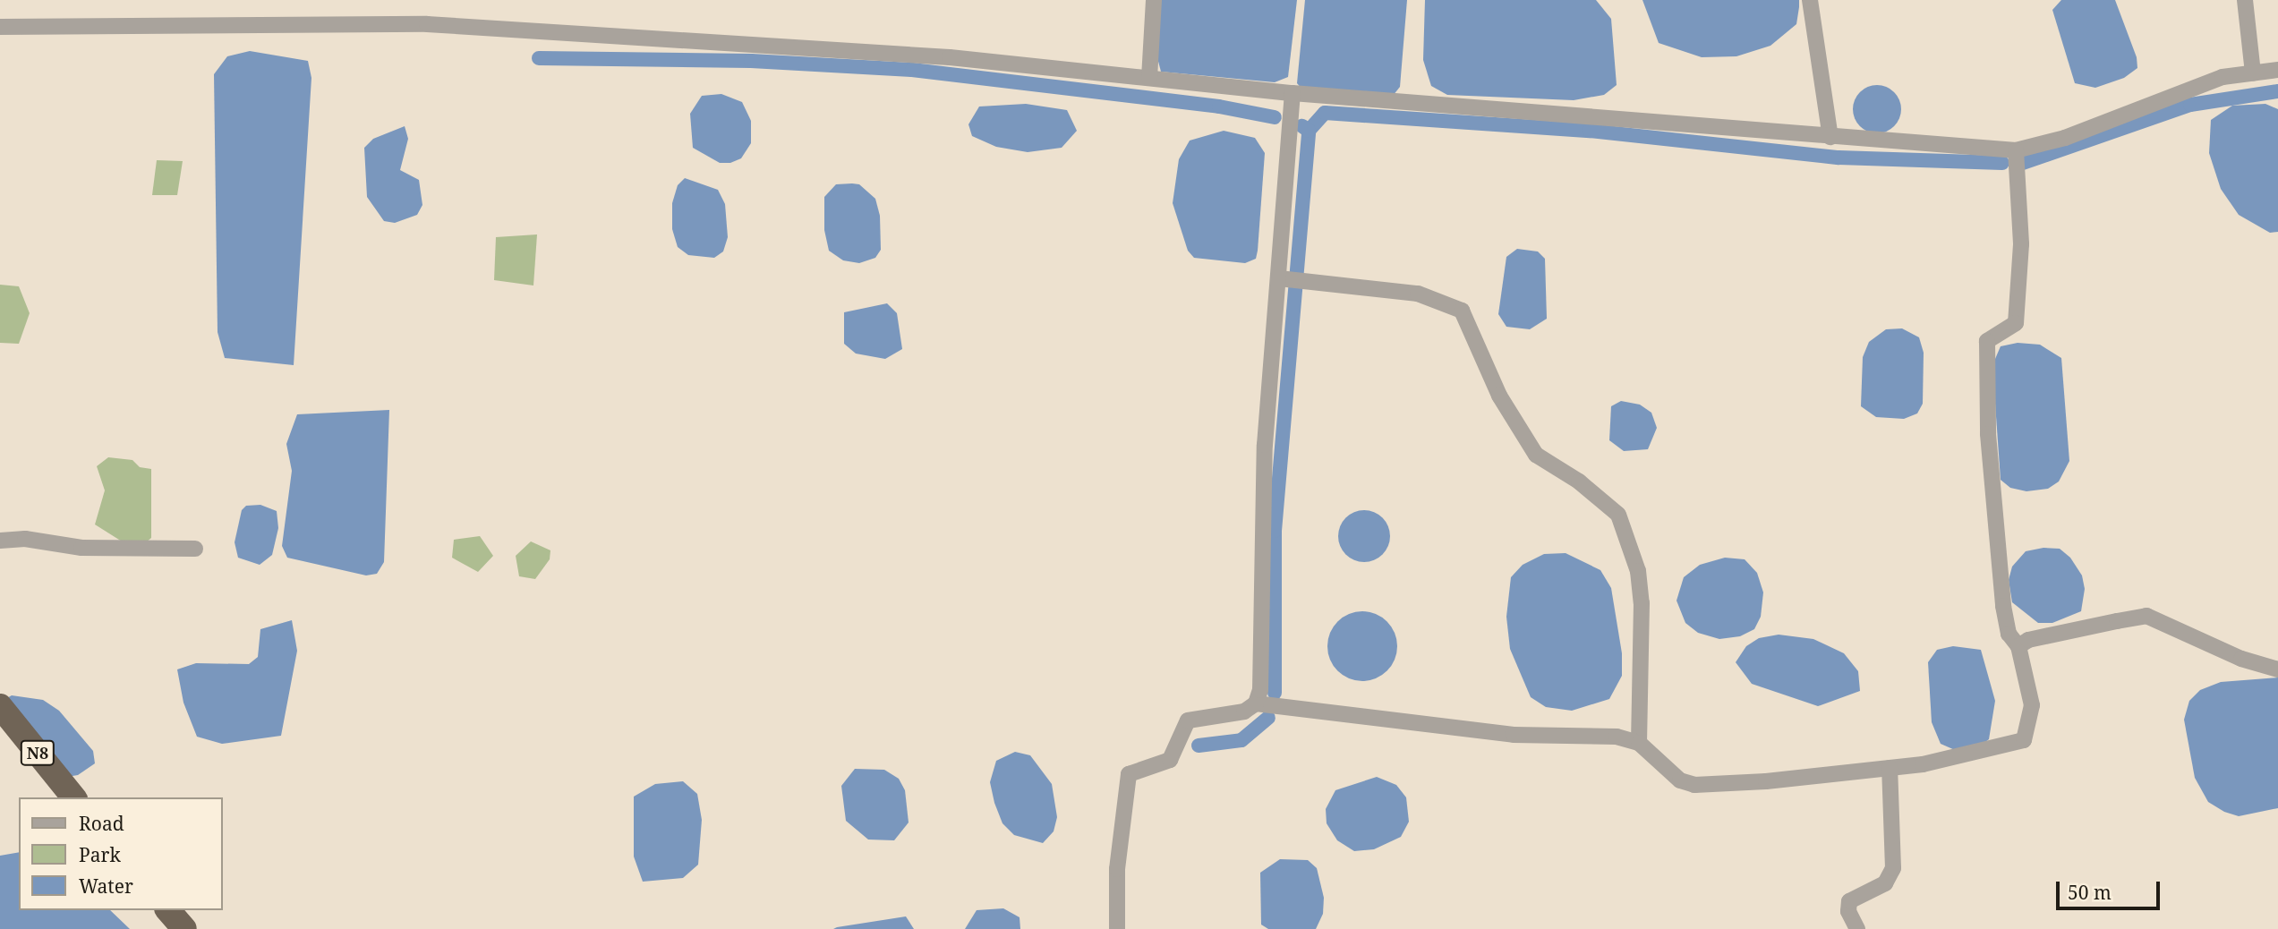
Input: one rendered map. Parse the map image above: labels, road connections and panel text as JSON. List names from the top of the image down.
{
  "streets": {
    "highway": ["N8"]
  },
  "legend": ["Road", "Park", "Water"],
  "scale_bar": "50 m"
}
